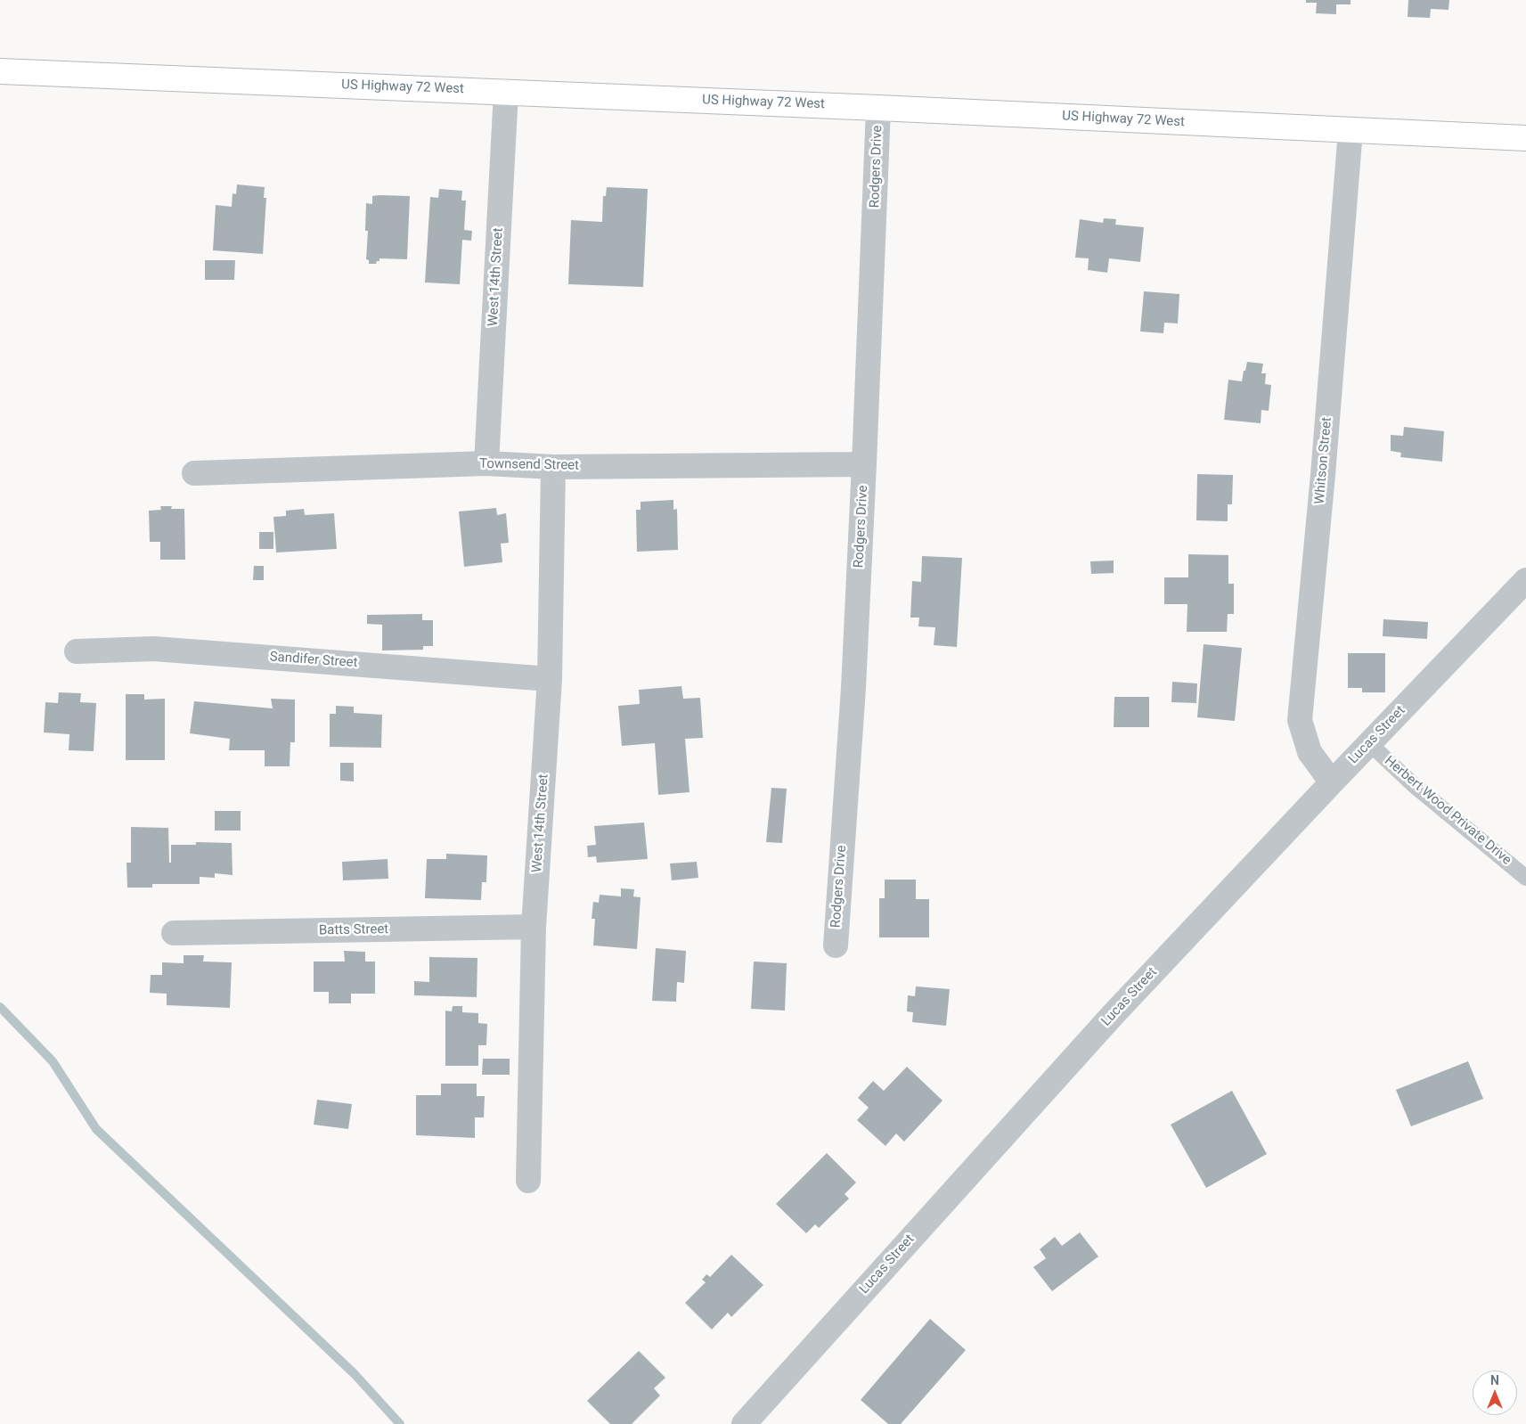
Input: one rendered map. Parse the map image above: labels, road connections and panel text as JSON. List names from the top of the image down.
{
  "streets": {
    "highway": ["US Highway 72 West"],
    "street": [
      "Rodgers Drive",
      "West 14th Street",
      "Whitson Street",
      "Townsend Street",
      "Sandifer Street",
      "Lucas Street",
      "Batts Street"
    ],
    "lane": ["Herbert Wood Private Drive"]
  },
  "crossings": [
    ["US Highway 72 West", "Rodgers Drive"],
    ["US Highway 72 West", "West 14th Street"],
    ["US Highway 72 West", "Whitson Street"],
    ["Rodgers Drive", "Townsend Street"],
    ["West 14th Street", "Townsend Street"],
    ["West 14th Street", "Sandifer Street"],
    ["West 14th Street", "Batts Street"],
    ["Whitson Street", "Lucas Street"],
    ["Lucas Street", "Herbert Wood Private Drive"]
  ],
  "north": "top"
}
